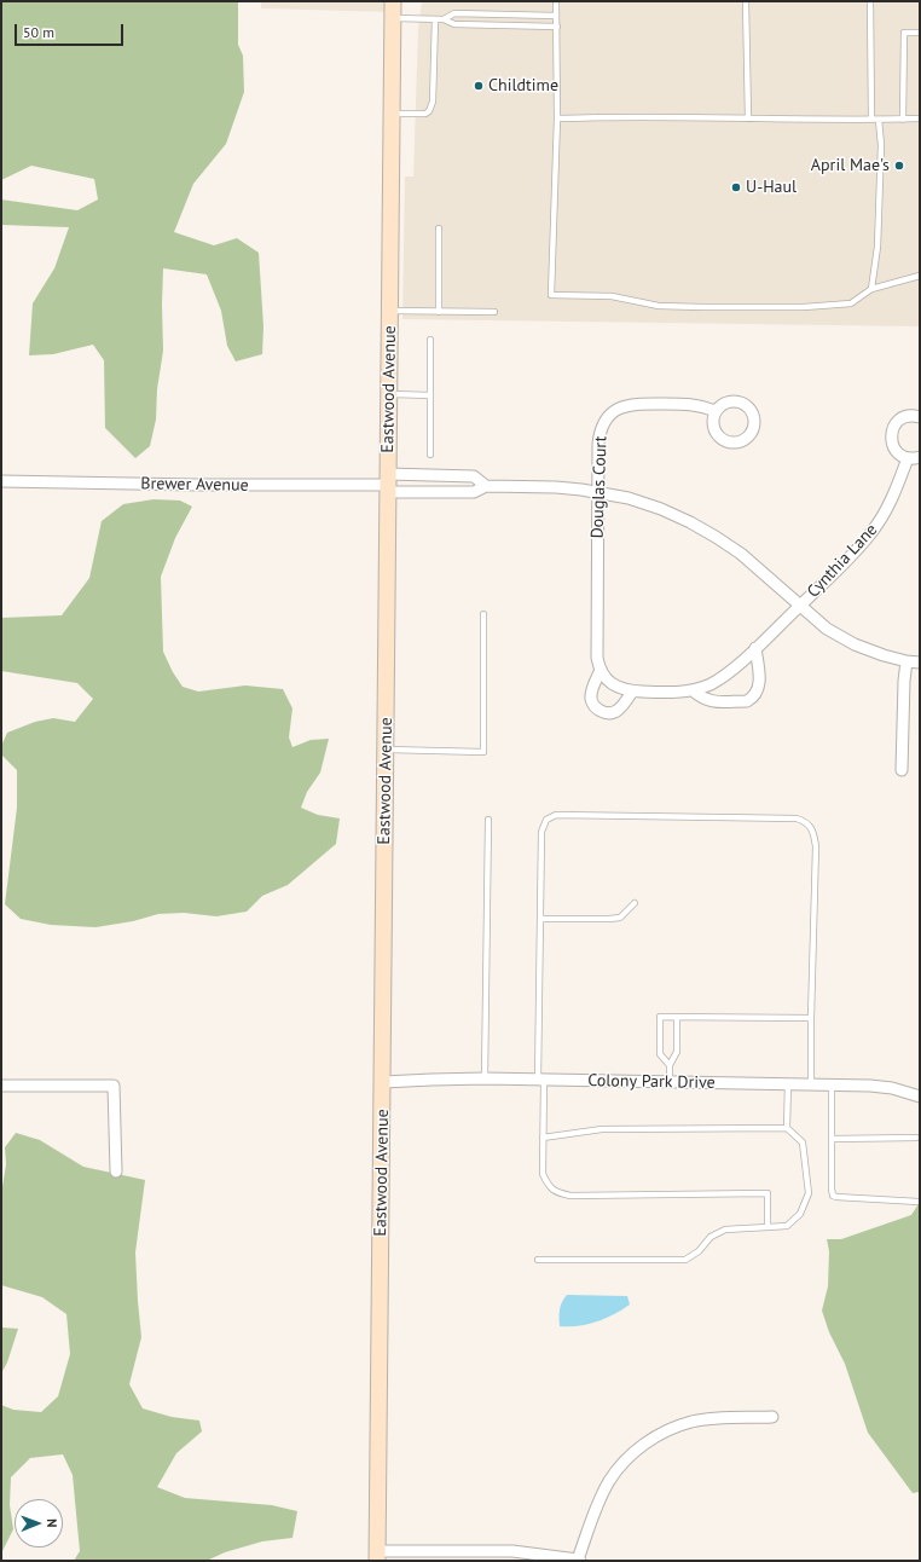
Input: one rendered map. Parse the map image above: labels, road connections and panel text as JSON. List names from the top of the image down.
{
  "streets": {
    "street": [
      "Eastwood Avenue",
      "Brewer Avenue",
      "Douglas Court",
      "Cynthia Lane",
      "Colony Park Drive"
    ]
  },
  "crossings": [
    ["Eastwood Avenue", "Brewer Avenue"],
    ["Eastwood Avenue", "Colony Park Drive"],
    ["Douglas Court", "Cynthia Lane"]
  ],
  "places": ["Childtime", "April Mae's", "U-Haul"],
  "scale_bar": "50 m",
  "north": "right"
}
